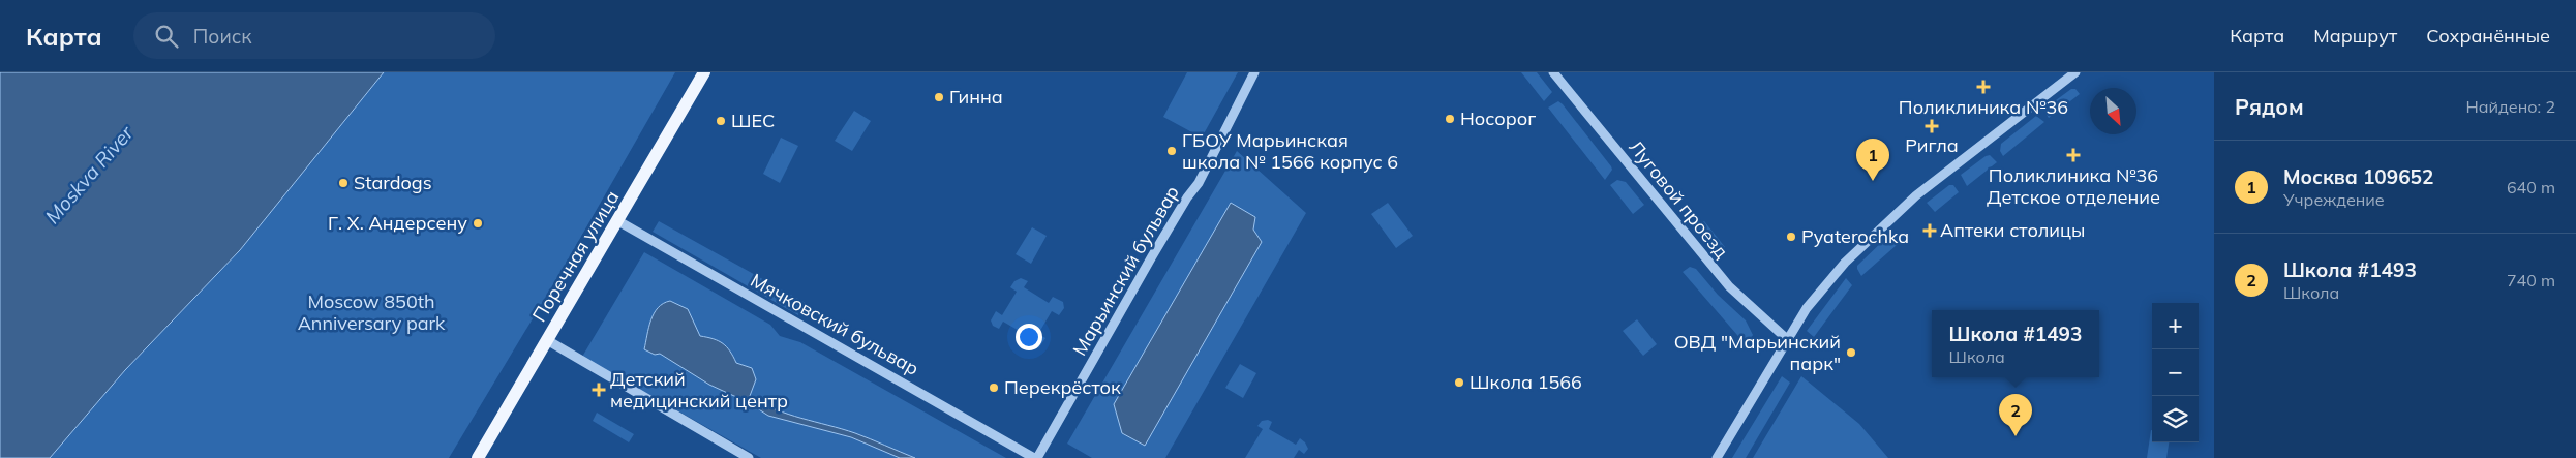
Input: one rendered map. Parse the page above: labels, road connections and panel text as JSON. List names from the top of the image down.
{
  "streets": {
    "main road": ["Поречная улица"],
    "street": ["Луговой проезд", "Марьинский бульвар", "Мячковский бульвар"]
  },
  "crossings": [
    ["Поречная улица", "Мячковский бульвар"],
    ["Марьинский бульвар", "Мячковский бульвар"]
  ],
  "water": ["Moskva River"],
  "parks": ["Moscow 850th Anniversary park"],
  "places": {
    "health": [
      "Поликлиника №36",
      "Ригла",
      "Поликлиника №36 Детское отделение",
      "Аптеки столицы",
      "Детский медицинский центр"
    ],
    "other": [
      "Гинна",
      "Носорог",
      "ШЕС",
      "ГБОУ Марьинская школа № 1566 корпус 6",
      "Stardogs",
      "Г. Х. Андерсену",
      "Pyaterochka",
      "ОВД \"Марьинский парк\"",
      "Школа 1566",
      "Перекрёсток"
    ]
  },
  "north": "bottom right",
  "page": {
    "header": "Карта",
    "search": "Поиск",
    "nav": ["Карта", "Маршрут", "Сохранённые"],
    "heading": ["Рядом", "Найдено: 2"],
    "pins": ["1", "2"],
    "list": [
      {
        "mark": "1",
        "name": "Москва 109652",
        "note": "Учреждение",
        "value": "640 m"
      },
      {
        "mark": "2",
        "name": "Школа #1493",
        "note": "Школа",
        "value": "740 m"
      }
    ],
    "map_buttons": ["+", "−"],
    "popup": ["Школа #1493", "Школа"]
  }
}
